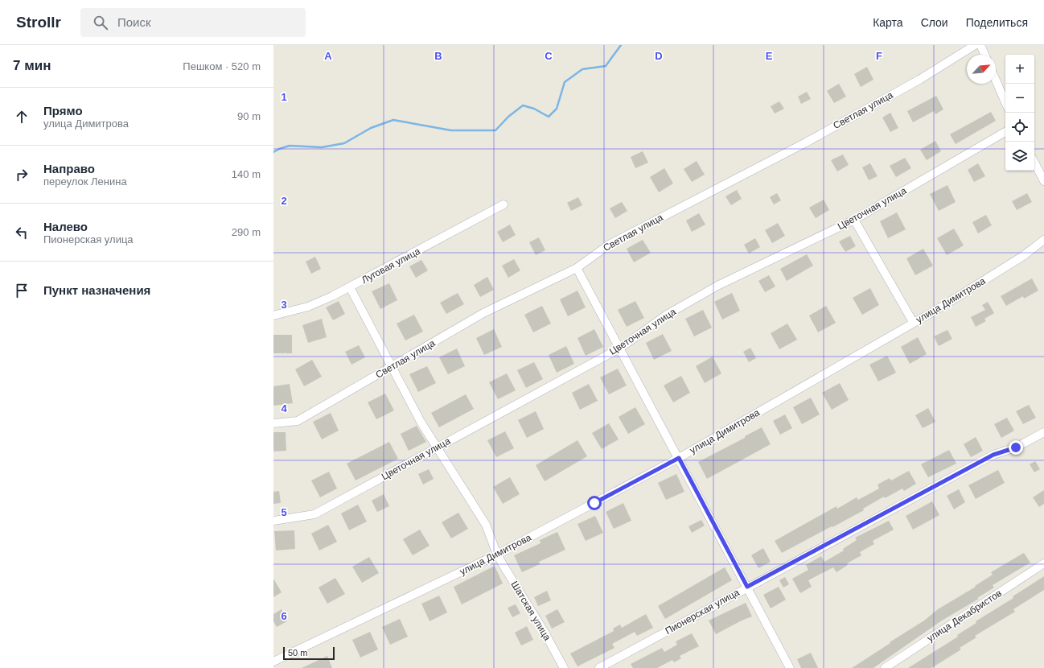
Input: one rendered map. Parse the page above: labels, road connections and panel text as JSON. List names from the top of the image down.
{
  "streets": {
    "street": [
      "Светлая улица",
      "Цветочная улица",
      "Луговая улица",
      "улица Димитрова",
      "Шатская улица",
      "Пионерская улица",
      "улица Декабристов"
    ]
  },
  "crossings": [
    ["Светлая улица", "Шатская улица"],
    ["Цветочная улица", "Шатская улица"],
    ["Луговая улица", "Шатская улица"],
    ["улица Димитрова", "Шатская улица"]
  ],
  "scale_bar": "50 m",
  "north": "top right",
  "page": {
    "header": "Strollr",
    "search": "Поиск",
    "nav": ["Карта", "Слои", "Поделиться"],
    "heading": ["7 мин", "Пешком · 520 m"],
    "map_buttons": ["+", "−"],
    "list": [
      ["Прямо", "улица Димитрова", "90 m"],
      ["Направо", "переулок Ленина", "140 m"],
      ["Налево", "Пионерская улица", "290 m"],
      "Пункт назначения"
    ],
    "scale": "50 m"
  },
  "grid": {
    "columns": [
      "A",
      "B",
      "C",
      "D",
      "E",
      "F"
    ],
    "rows": [
      "1",
      "2",
      "3",
      "4",
      "5",
      "6"
    ]
  }
}
